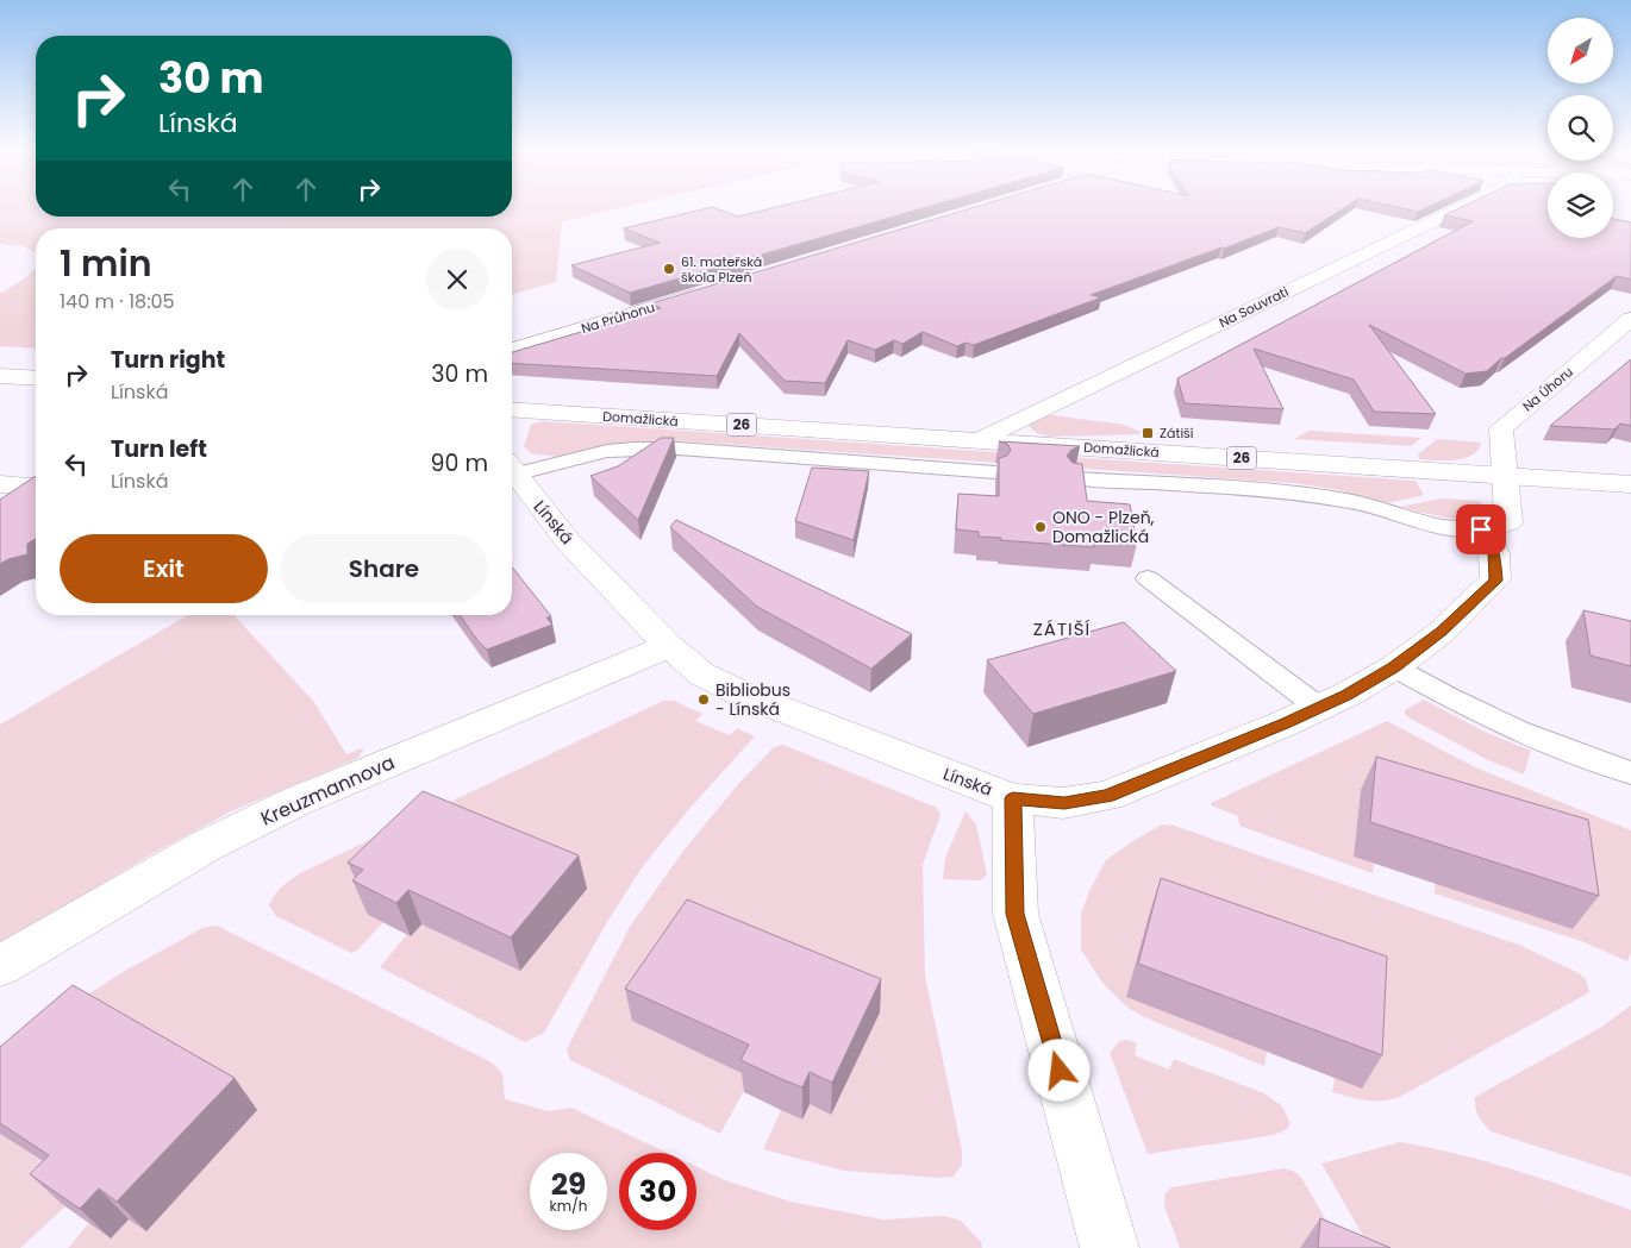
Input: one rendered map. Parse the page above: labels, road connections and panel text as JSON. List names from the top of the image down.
{
  "streets": {
    "street": [
      "Na Souvrati",
      "Na Průhonu",
      "Na Úhoru",
      "Domažlická",
      "26",
      "Línská",
      "Kreuzmannova"
    ]
  },
  "crossings": [
    ["Na Souvrati", "Domažlická"],
    ["Na Úhoru", "Domažlická"],
    ["Línská", "Kreuzmannova"]
  ],
  "districts": ["ZÁTIŠÍ"],
  "places": {
    "other": ["61. mateřská škola Plzeň", "ONO - Plzeň, Domažlická", "Bibliobus - Línská"],
    "transit": ["Zátiší"]
  },
  "north": "bottom left",
  "page": {
    "turn": ["30 m", "Línská"],
    "heading": ["1 min", "140 m · 18:05"],
    "list": [
      {
        "name": "Turn right",
        "note": "Línská",
        "value": "30 m"
      },
      {
        "name": "Turn left",
        "note": "Línská",
        "value": "90 m"
      }
    ],
    "buttons": ["Exit", "Share"],
    "speed": "29 km/h",
    "limit": "30"
  }
}
